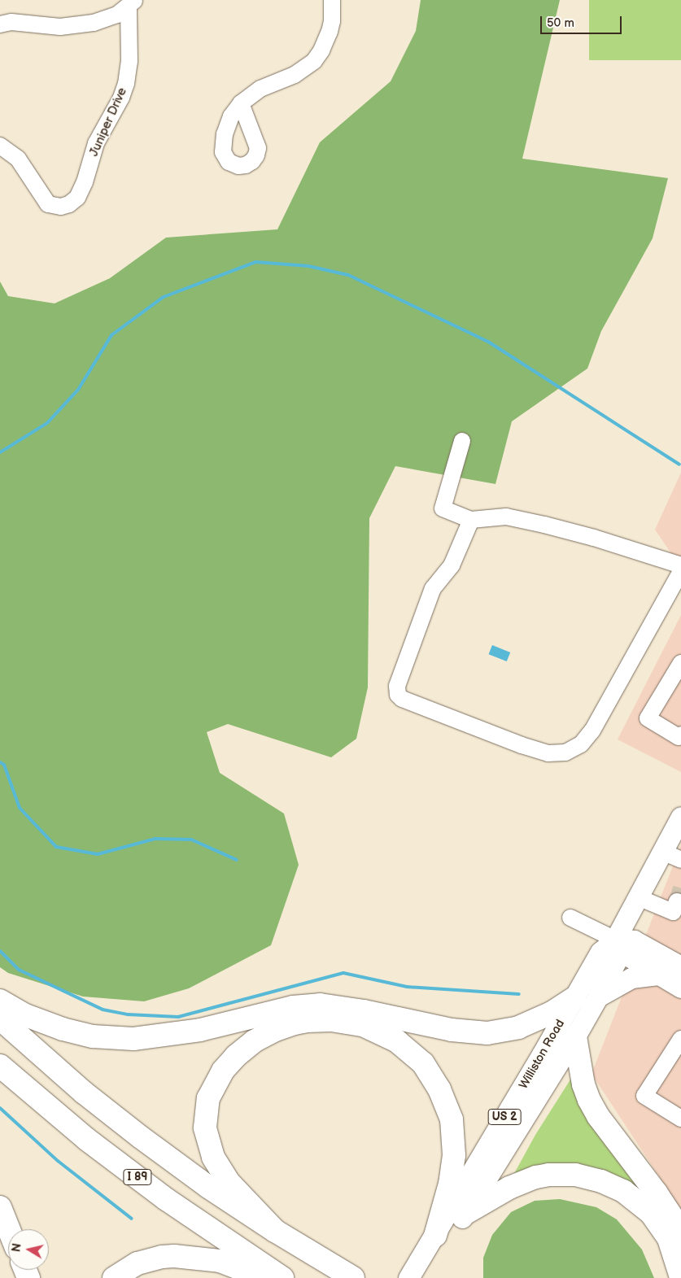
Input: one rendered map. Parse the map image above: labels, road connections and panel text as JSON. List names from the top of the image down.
{
  "streets": {
    "highway": ["I 89"],
    "main road": ["Williston Road", "US 2"],
    "street": ["Juniper Drive"]
  },
  "scale_bar": "50 m",
  "north": "left"
}
